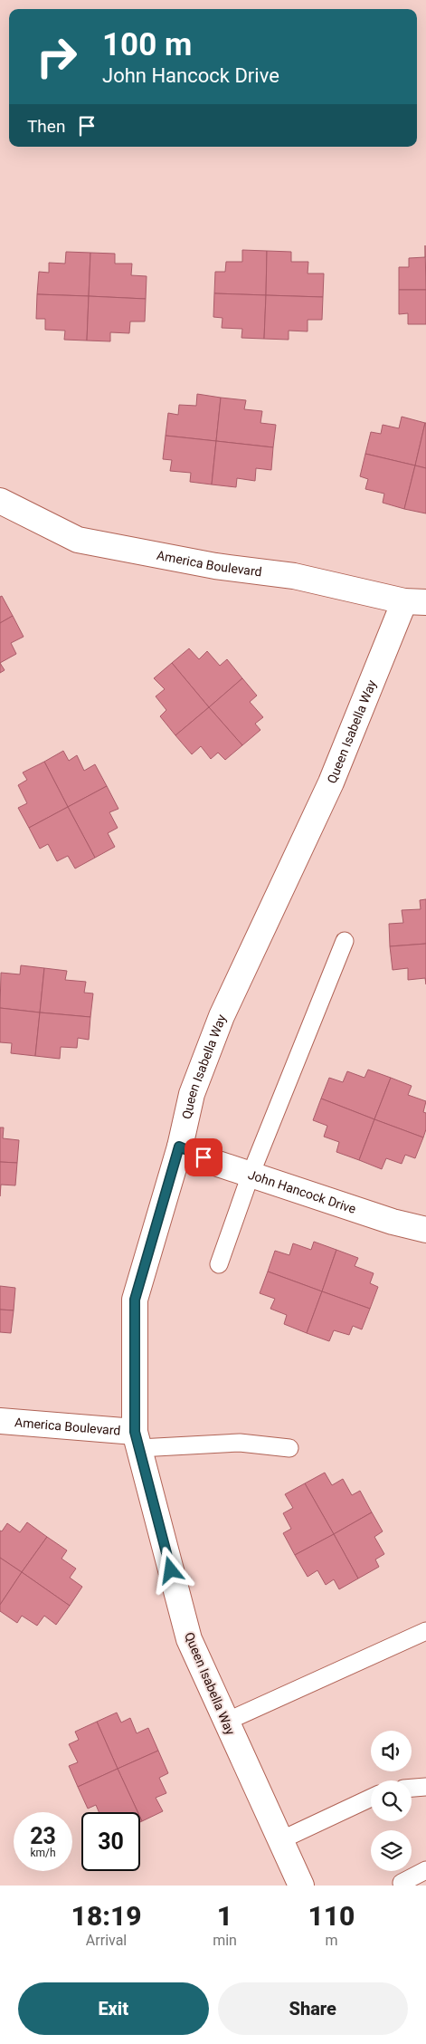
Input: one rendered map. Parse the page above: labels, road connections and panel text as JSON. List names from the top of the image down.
{
  "streets": {
    "street": ["America Boulevard", "Queen Isabella Way", "John Hancock Drive"]
  },
  "crossings": [
    ["America Boulevard", "Queen Isabella Way"],
    ["Queen Isabella Way", "John Hancock Drive"]
  ],
  "page": {
    "turn": ["100 m", "John Hancock Drive"],
    "then": "Then",
    "speed": "23 km/h",
    "limit": "30",
    "eta": [
      "18:19",
      "Arrival",
      "1",
      "min",
      "110",
      "m"
    ],
    "buttons": ["Exit", "Share"]
  }
}
